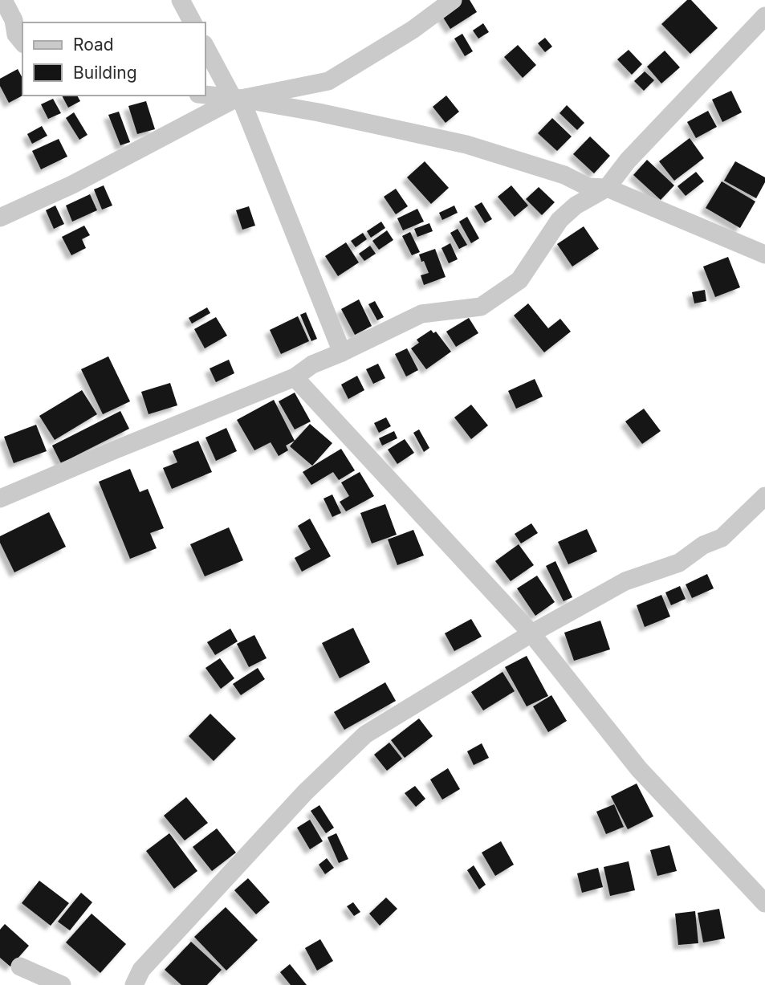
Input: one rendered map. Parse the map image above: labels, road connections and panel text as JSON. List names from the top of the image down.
{
  "legend": ["Road", "Building"]
}
